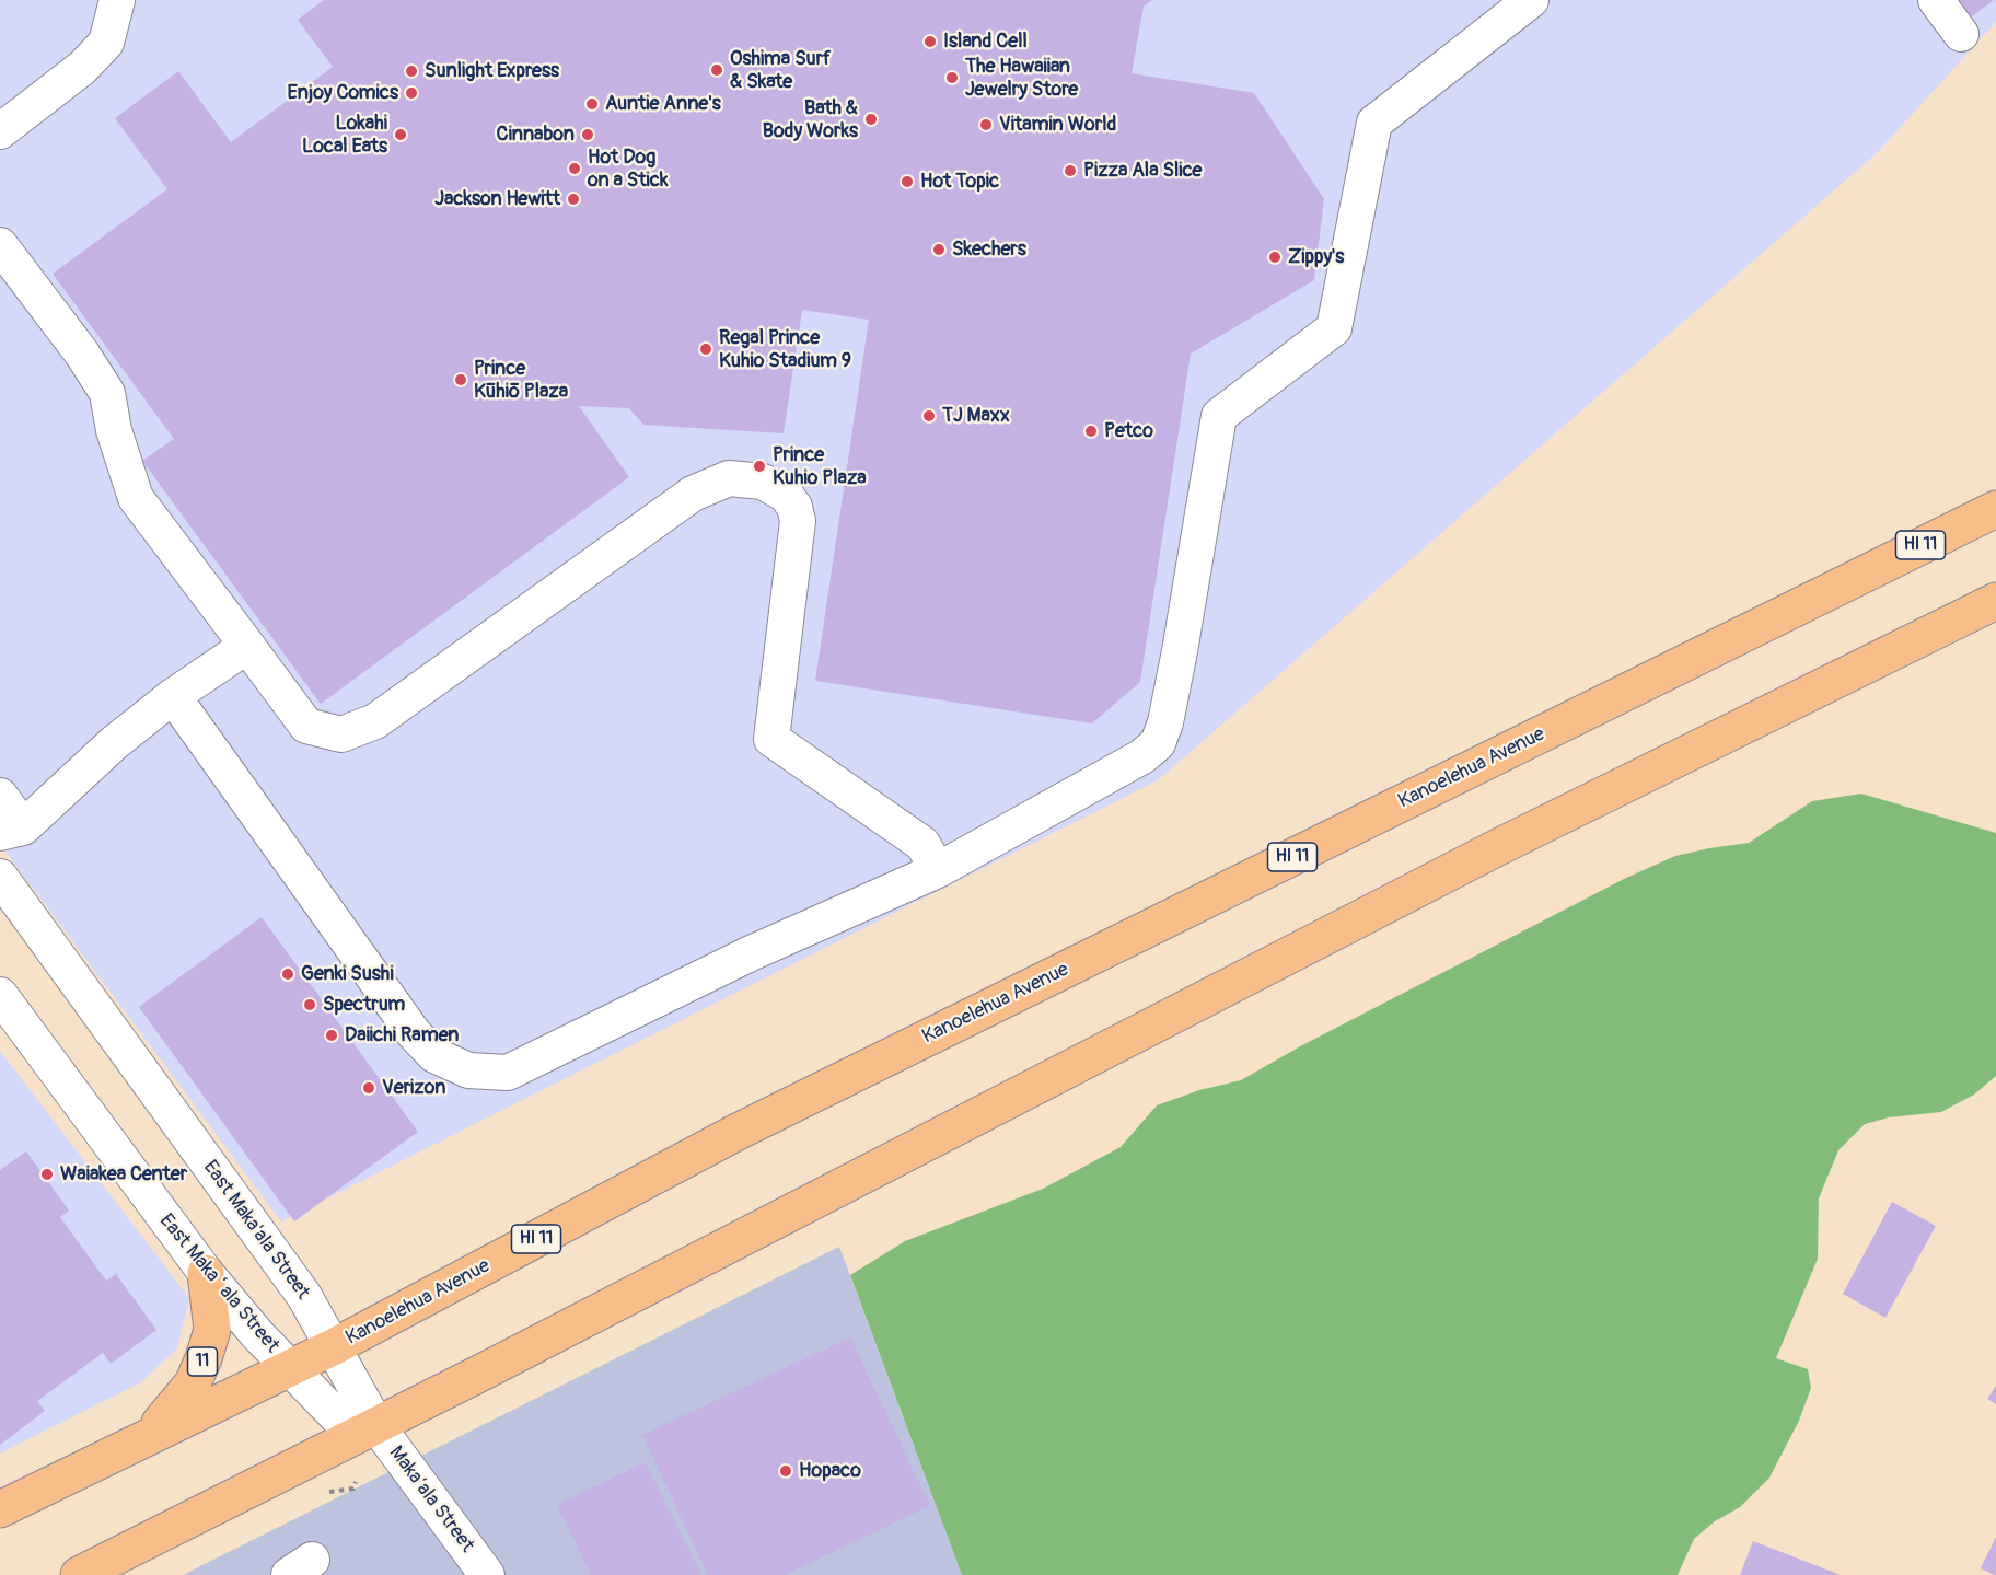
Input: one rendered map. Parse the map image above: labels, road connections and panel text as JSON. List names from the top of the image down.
{
  "streets": {
    "highway": ["HI 11", "Kanoelehua Avenue", "11"],
    "street": ["East Maka'ala Street", "East Makaʻala Street", "Maka‘ala Street"]
  },
  "crossings": [
    ["Kanoelehua Avenue", "East Maka'ala Street"],
    ["Kanoelehua Avenue", "East Makaʻala Street"],
    ["Kanoelehua Avenue", "11"],
    ["East Maka'ala Street", "East Makaʻala Street"],
    ["East Maka'ala Street", "Maka‘ala Street"],
    ["East Makaʻala Street", "11"],
    ["East Makaʻala Street", "Maka‘ala Street"]
  ],
  "places": [
    "Island Cell",
    "Oshima Surf & Skate",
    "Sunlight Express",
    "The Hawaiian Jewelry Store",
    "Enjoy Comics",
    "Auntie Anne's",
    "Bath & Body Works",
    "Vitamin World",
    "Lokahi Local Eats",
    "Cinnabon",
    "Hot Dog on a Stick",
    "Pizza Ala Slice",
    "Hot Topic",
    "Jackson Hewitt",
    "Skechers",
    "Zippy's",
    "Regal Prince Kuhio Stadium 9",
    "Prince Kūhiō Plaza",
    "TJ Maxx",
    "Petco",
    "Prince Kuhio Plaza",
    "Genki Sushi",
    "Spectrum",
    "Daiichi Ramen",
    "Verizon",
    "Waiakea Center",
    "Hopaco"
  ]
}
